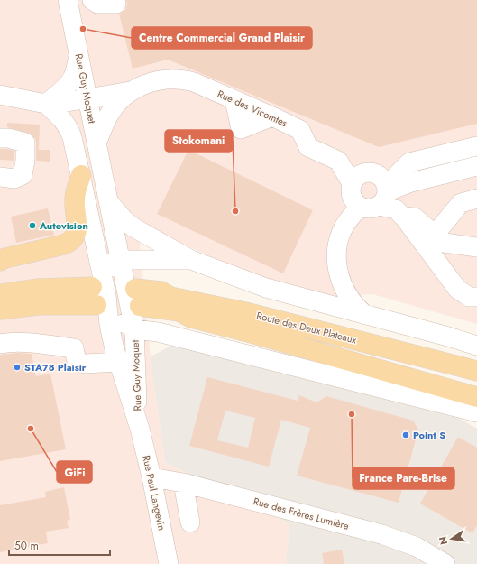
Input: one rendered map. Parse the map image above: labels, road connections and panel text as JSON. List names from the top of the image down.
{
  "streets": {
    "main road": ["Route des Deux Plateaux"],
    "street": [
      "Rue Guy Moquet",
      "Rue des Vicomtes",
      "Rue Paul Langevin",
      "Rue des Frères Lumière"
    ]
  },
  "crossings": [
    ["Rue Guy Moquet", "Rue des Vicomtes"],
    ["Rue Guy Moquet", "Rue Paul Langevin"],
    ["Rue Paul Langevin", "Rue des Frères Lumière"]
  ],
  "places": [
    "Centre Commercial Grand Plaisir",
    "Stokomani",
    "Autovision",
    "STA78 Plaisir",
    "France Pare-Brise",
    "GiFi",
    "Point S"
  ],
  "scale_bar": "50 m",
  "north": "left"
}
